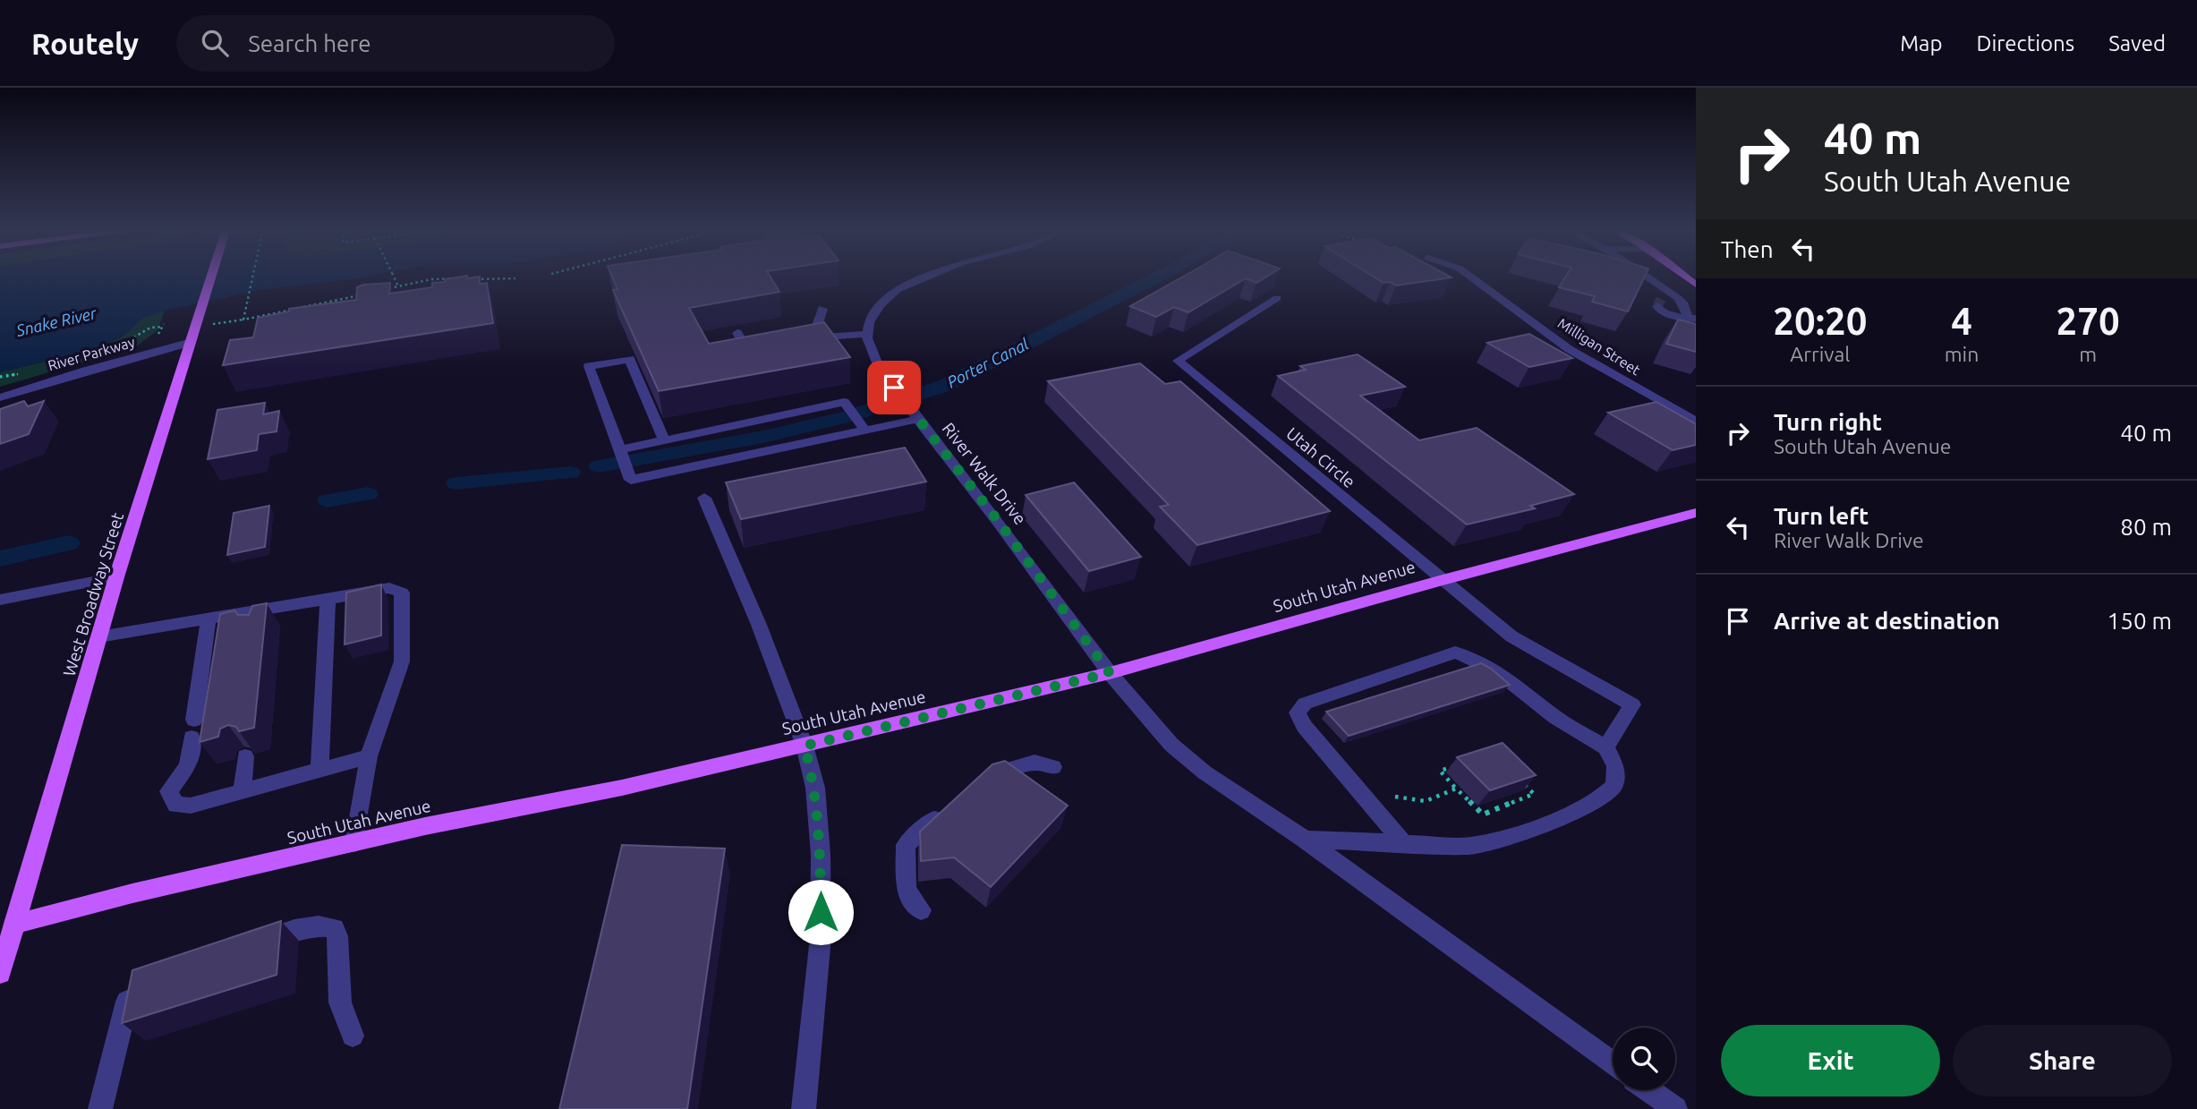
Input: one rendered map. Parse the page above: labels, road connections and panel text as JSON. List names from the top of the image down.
{
  "streets": {
    "main road": ["South Utah Avenue", "West Broadway Street"],
    "street": [
      "Milligan Street",
      "River Parkway",
      "Utah Circle",
      "River Walk Drive"
    ]
  },
  "crossings": [
    ["River Parkway", "West Broadway Street"],
    ["Utah Circle", "South Utah Avenue"],
    ["River Walk Drive", "South Utah Avenue"],
    ["South Utah Avenue", "West Broadway Street"]
  ],
  "water": ["Snake River", "Porter Canal"],
  "page": {
    "header": "Routely",
    "search": "Search here",
    "nav": ["Map", "Directions", "Saved"],
    "turn": ["40 m", "South Utah Avenue"],
    "then": "Then",
    "eta": [
      "20:20",
      "Arrival",
      "4",
      "min",
      "270",
      "m"
    ],
    "list": [
      {
        "name": "Turn right",
        "note": "South Utah Avenue",
        "value": "40 m"
      },
      {
        "name": "Turn left",
        "note": "River Walk Drive",
        "value": "80 m"
      },
      {
        "name": "Arrive at destination",
        "value": "150 m"
      }
    ],
    "buttons": ["Exit", "Share"]
  }
}
